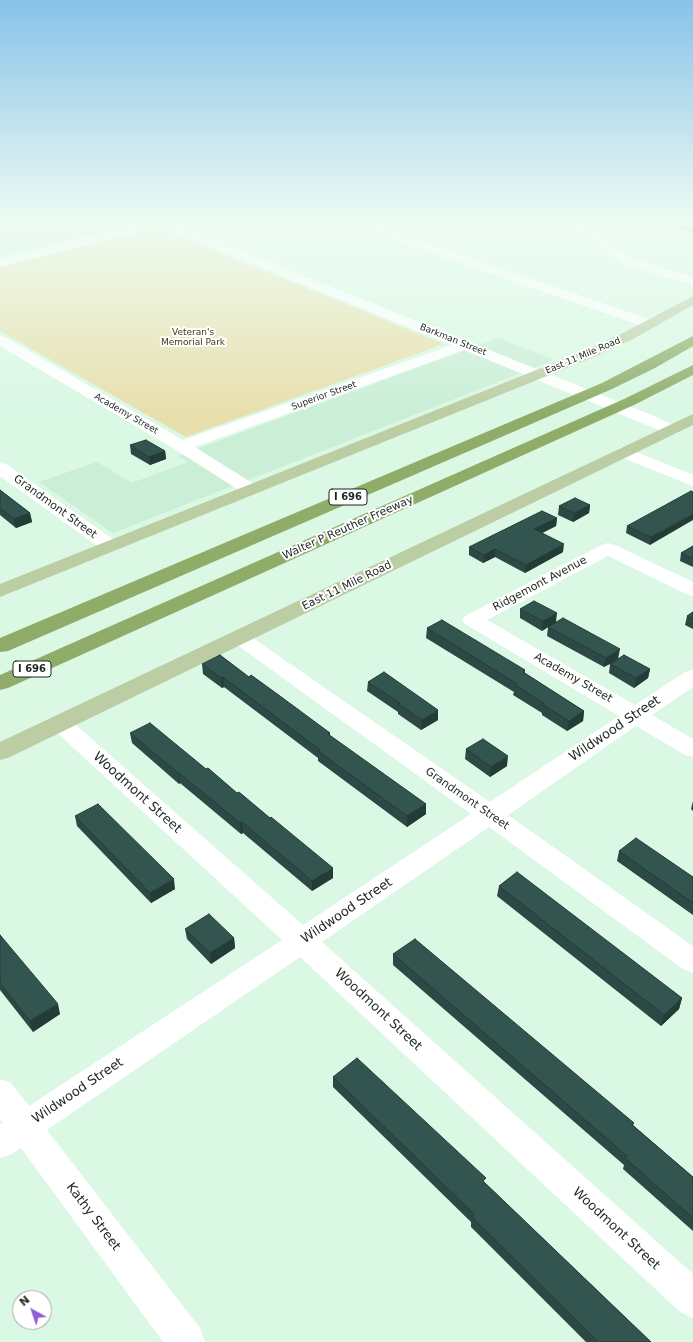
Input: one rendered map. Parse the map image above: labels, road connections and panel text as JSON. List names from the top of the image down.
{
  "streets": {
    "highway": ["I 696", "Walter P Reuther Freeway"],
    "main road": ["East 11 Mile Road"],
    "street": [
      "Barkman Street",
      "Superior Street",
      "Academy Street",
      "Grandmont Street",
      "Ridgemont Avenue",
      "Wildwood Street",
      "Woodmont Street",
      "Kathy Street"
    ]
  },
  "crossings": [
    ["Barkman Street", "East 11 Mile Road"],
    ["Barkman Street", "Superior Street"],
    ["East 11 Mile Road", "Academy Street"],
    ["East 11 Mile Road", "Grandmont Street"],
    ["East 11 Mile Road", "Woodmont Street"],
    ["Superior Street", "Academy Street"],
    ["Academy Street", "Ridgemont Avenue"],
    ["Academy Street", "Wildwood Street"],
    ["Grandmont Street", "Wildwood Street"],
    ["Wildwood Street", "Woodmont Street"],
    ["Wildwood Street", "Kathy Street"]
  ],
  "parks": ["Veteran's Memorial Park"],
  "north": "top left"
}
